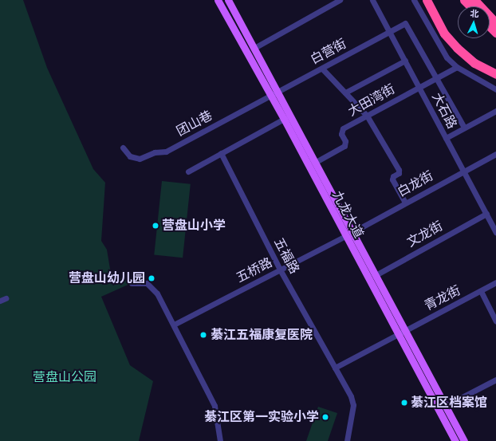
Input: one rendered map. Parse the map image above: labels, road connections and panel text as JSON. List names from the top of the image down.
{
  "streets": {
    "main road": ["九龙大道"],
    "street": [
      "白营街",
      "大田湾街",
      "大石路",
      "团山巷",
      "白龙街",
      "文龙街",
      "五福路",
      "五桥路",
      "青龙街"
    ]
  },
  "crossings": [
    ["白营街", "大田湾街"],
    ["白营街", "大石路"],
    ["白营街", "团山巷"],
    ["白营街", "九龙大道"],
    ["大田湾街", "大石路"],
    ["大田湾街", "九龙大道"],
    ["大石路", "白龙街"],
    ["大石路", "文龙街"],
    ["团山巷", "九龙大道"],
    ["白龙街", "九龙大道"],
    ["白龙街", "五桥路"],
    ["九龙大道", "文龙街"],
    ["九龙大道", "五桥路"],
    ["九龙大道", "青龙街"],
    ["五福路", "五桥路"]
  ],
  "parks": ["营盘山公园"],
  "places": [
    "营盘山小学",
    "营盘山幼儿园",
    "綦江五福康复医院",
    "綦江区档案馆",
    "綦江区第一实验小学"
  ],
  "north": "top"
}
